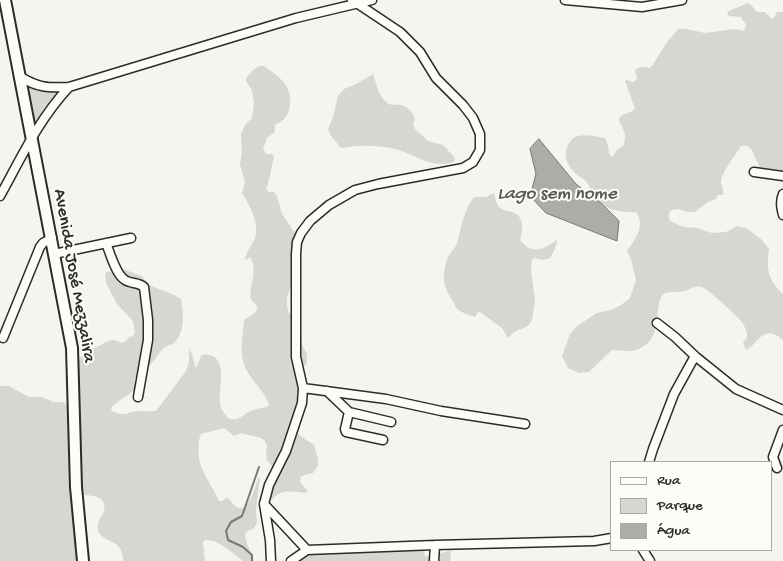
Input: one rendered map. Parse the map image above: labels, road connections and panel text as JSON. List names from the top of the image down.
{
  "streets": {
    "main road": ["Avenida José Mezzalira"]
  },
  "water": ["Lago sem nome"],
  "legend": ["Rua", "Parque", "Água"]
}
